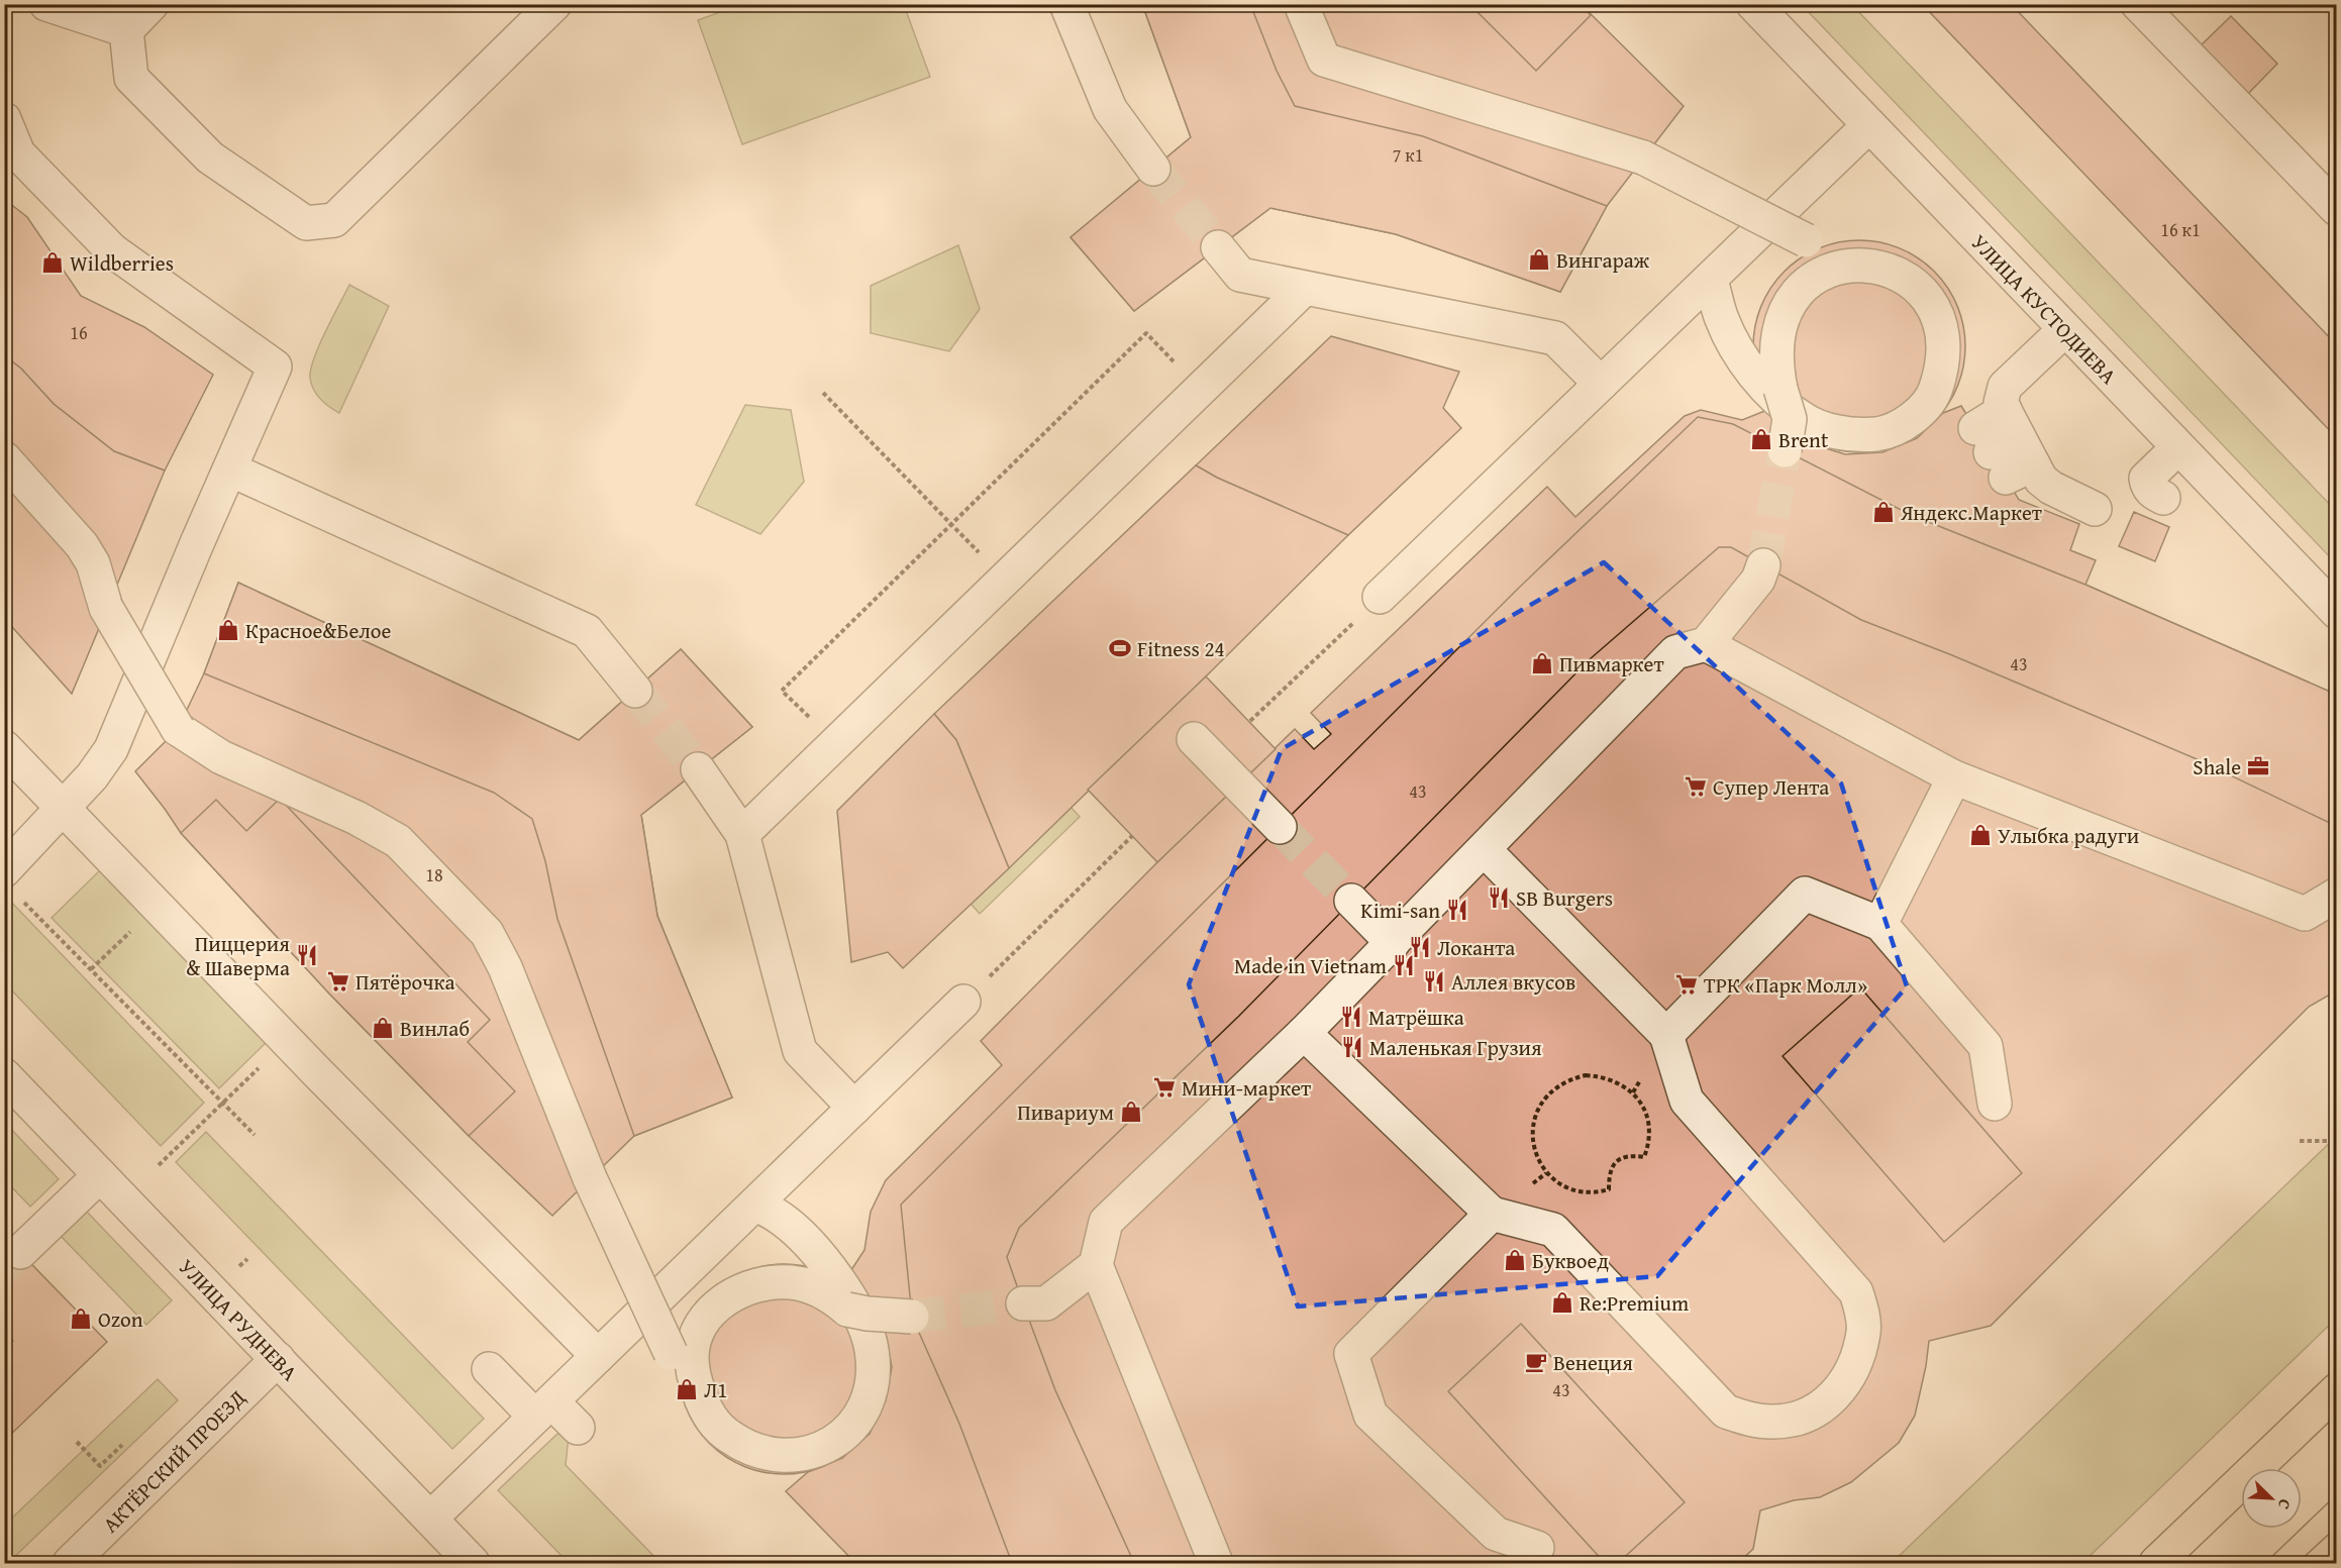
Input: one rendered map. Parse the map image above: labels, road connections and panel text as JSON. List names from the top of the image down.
{
  "streets": {
    "street": ["УЛИЦА КУСТОДИЕВА", "УЛИЦА РУДНЕВА", "АКТЁРСКИЙ ПРОЕЗД"]
  },
  "crossings": [
    ["УЛИЦА РУДНЕВА", "АКТЁРСКИЙ ПРОЕЗД"]
  ],
  "places": {
    "shop": [
      "Вингараж",
      "Wildberries",
      "Brent",
      "Яндекс.Маркет",
      "Красное&Белое",
      "Пивмаркет",
      "Улыбка радуги",
      "Винлаб",
      "Пивариум",
      "Буквоед",
      "Re:Premium",
      "Ozon",
      "Л1"
    ],
    "sports": ["Fitness 24"],
    "office": ["Shale"],
    "supermarket": [
      "Супер Лента",
      "Пятёрочка",
      "ТРК «Парк Молл»",
      "Мини-маркет"
    ],
    "restaurant": [
      "SB Burgers",
      "Kimi-san",
      "Локанта",
      "Пиццерия & Шаверма",
      "Made in Vietnam",
      "Аллея вкусов",
      "Матрёшка",
      "Маленькая Грузия"
    ],
    "cafe": ["Венеция"]
  },
  "house_numbers": [
    "7 к1",
    "16 к1",
    "16",
    "43",
    "43",
    "18",
    "43"
  ],
  "north": "bottom right"
}
